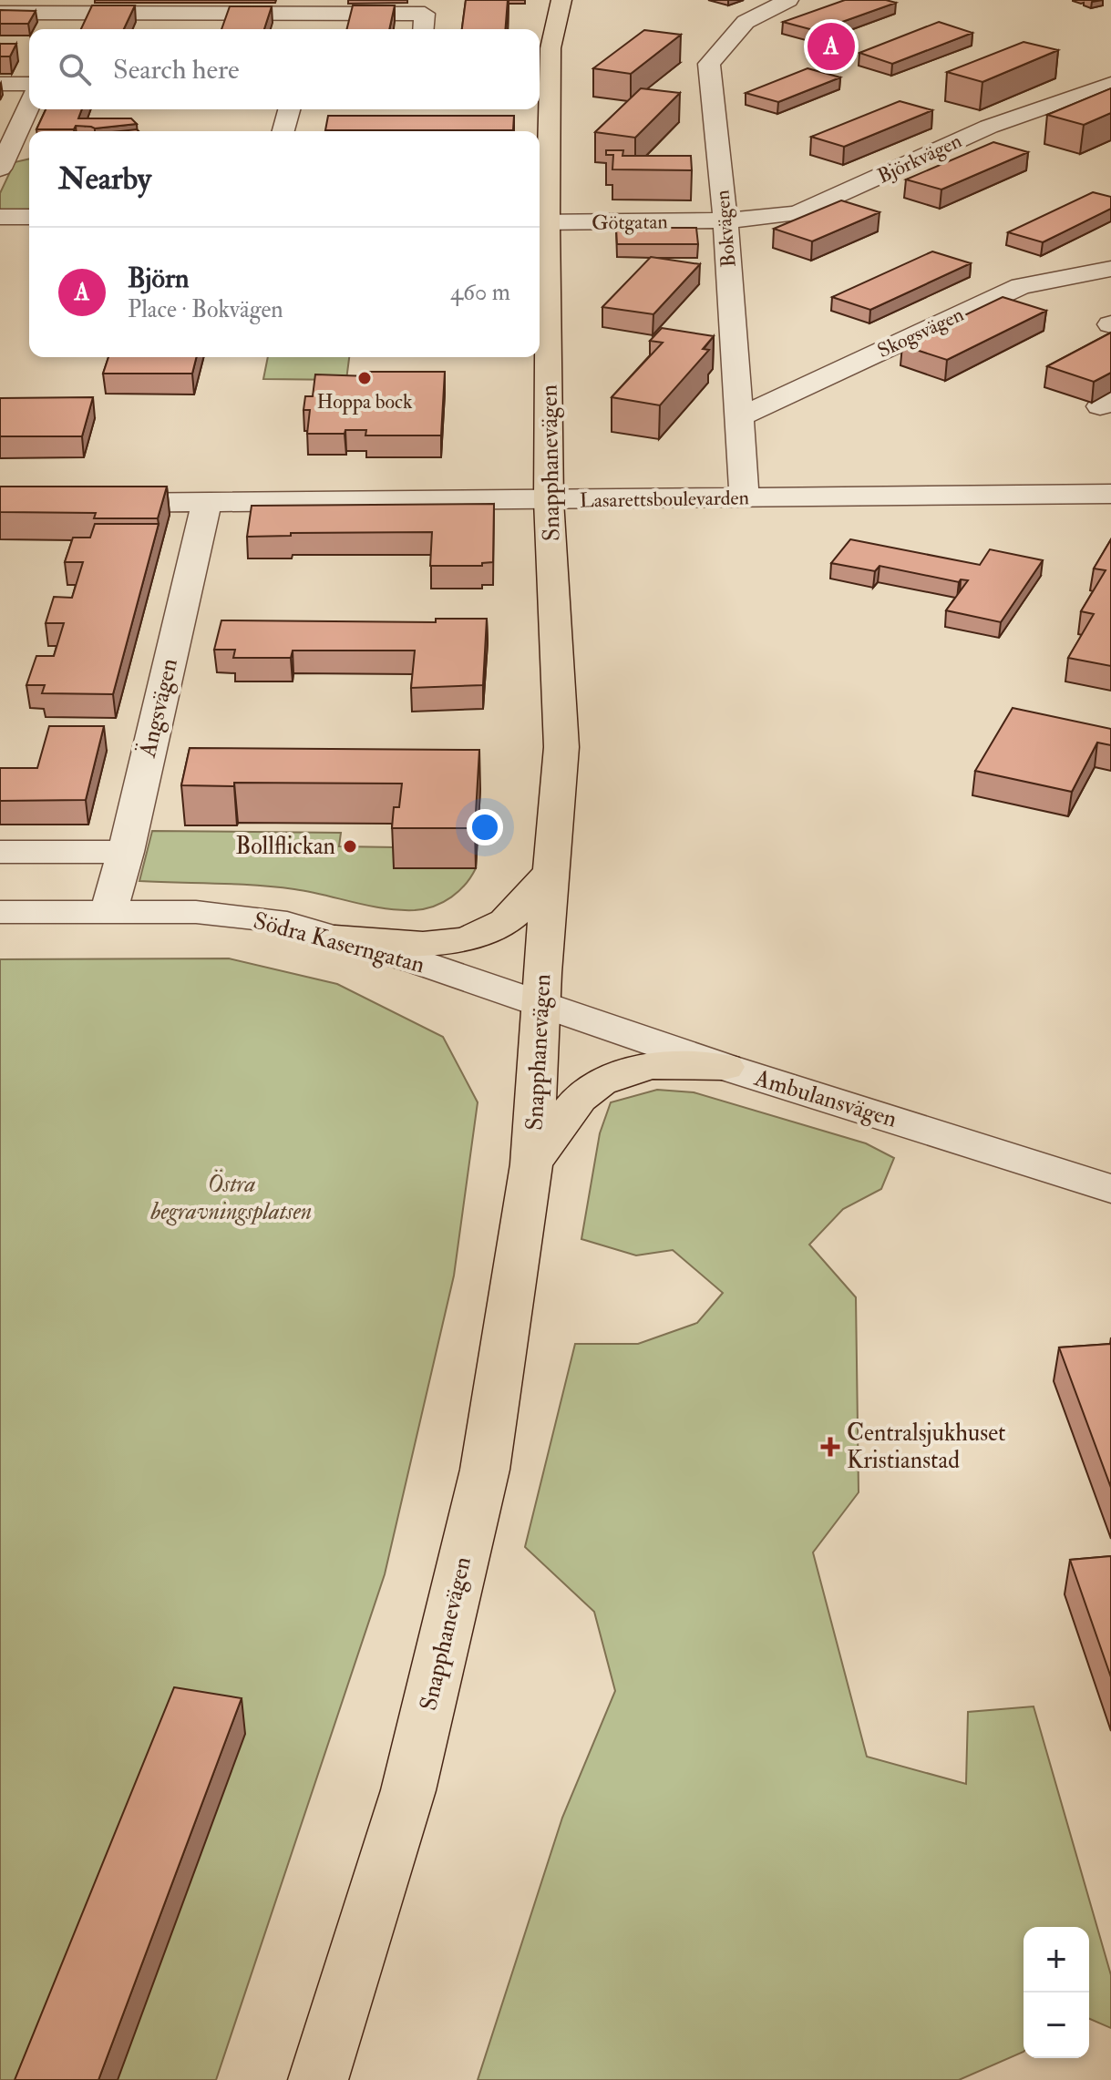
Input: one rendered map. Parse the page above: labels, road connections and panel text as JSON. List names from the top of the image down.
{
  "streets": {
    "main road": ["Snapphanevägen"],
    "street": [
      "Björkvägen",
      "Götgatan",
      "Bokvägen",
      "Skogsvägen",
      "Lasarettsboulevarden",
      "Ängsvägen",
      "Södra Kaserngatan",
      "Ambulansvägen"
    ]
  },
  "crossings": [
    ["Björkvägen", "Götgatan"],
    ["Björkvägen", "Bokvägen"],
    ["Götgatan", "Bokvägen"],
    ["Götgatan", "Snapphanevägen"],
    ["Bokvägen", "Skogsvägen"],
    ["Bokvägen", "Lasarettsboulevarden"],
    ["Snapphanevägen", "Lasarettsboulevarden"],
    ["Snapphanevägen", "Södra Kaserngatan"],
    ["Snapphanevägen", "Ambulansvägen"],
    ["Lasarettsboulevarden", "Ängsvägen"],
    ["Ängsvägen", "Södra Kaserngatan"],
    ["Södra Kaserngatan", "Ambulansvägen"]
  ],
  "parks": ["Östra begravningsplatsen"],
  "places": {
    "other": ["Hoppa bock", "Bollflickan"],
    "health": ["Centralsjukhuset Kristianstad"]
  },
  "page": {
    "pins": "A",
    "search": "Search here",
    "heading": "Nearby",
    "list": [
      {
        "mark": "A",
        "name": "Björn",
        "note": "Place · Bokvägen",
        "value": "460 m"
      }
    ],
    "map_buttons": ["+", "−"]
  }
}
